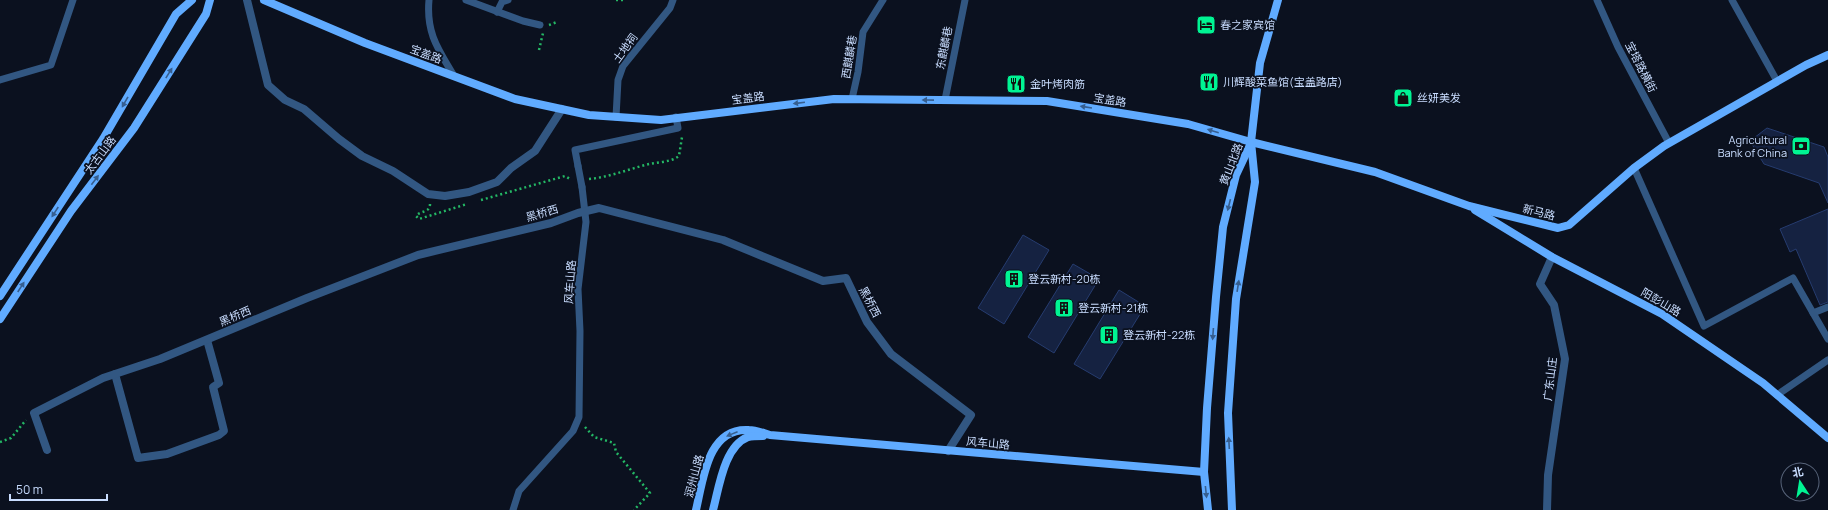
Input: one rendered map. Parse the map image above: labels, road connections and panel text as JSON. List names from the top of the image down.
{
  "streets": {
    "street": [
      "宝盖路",
      "太古山路",
      "黄山北路",
      "新马路",
      "黑桥西",
      "风车山路",
      "阳彭山路",
      "广东山庄",
      "润州山路"
    ],
    "lane": [
      "土地祠",
      "东麒麟巷",
      "西麒麟巷",
      "宝塔路横街"
    ]
  },
  "crossings": [
    ["土地祠", "宝盖路"],
    ["东麒麟巷", "宝盖路"],
    ["宝盖路", "西麒麟巷"],
    ["宝盖路", "黄山北路"],
    ["宝盖路", "新马路"],
    ["宝塔路横街", "新马路"],
    ["黄山北路", "新马路"],
    ["黄山北路", "风车山路"],
    ["新马路", "阳彭山路"],
    ["黑桥西", "风车山路"],
    ["风车山路", "润州山路"],
    ["阳彭山路", "广东山庄"]
  ],
  "one_way": ["宝盖路", "润州山路"],
  "places": {
    "hotel": ["春之家宾馆"],
    "restaurant": ["川辉酸菜鱼馆(宝盖路店)", "金叶烤肉筋"],
    "shop": ["丝妍美发"],
    "bank": ["Agricultural Bank of China"],
    "building": ["登云新村-20栋", "登云新村-21栋", "登云新村-22栋"]
  },
  "scale_bar": "50 m",
  "north": "top"
}
